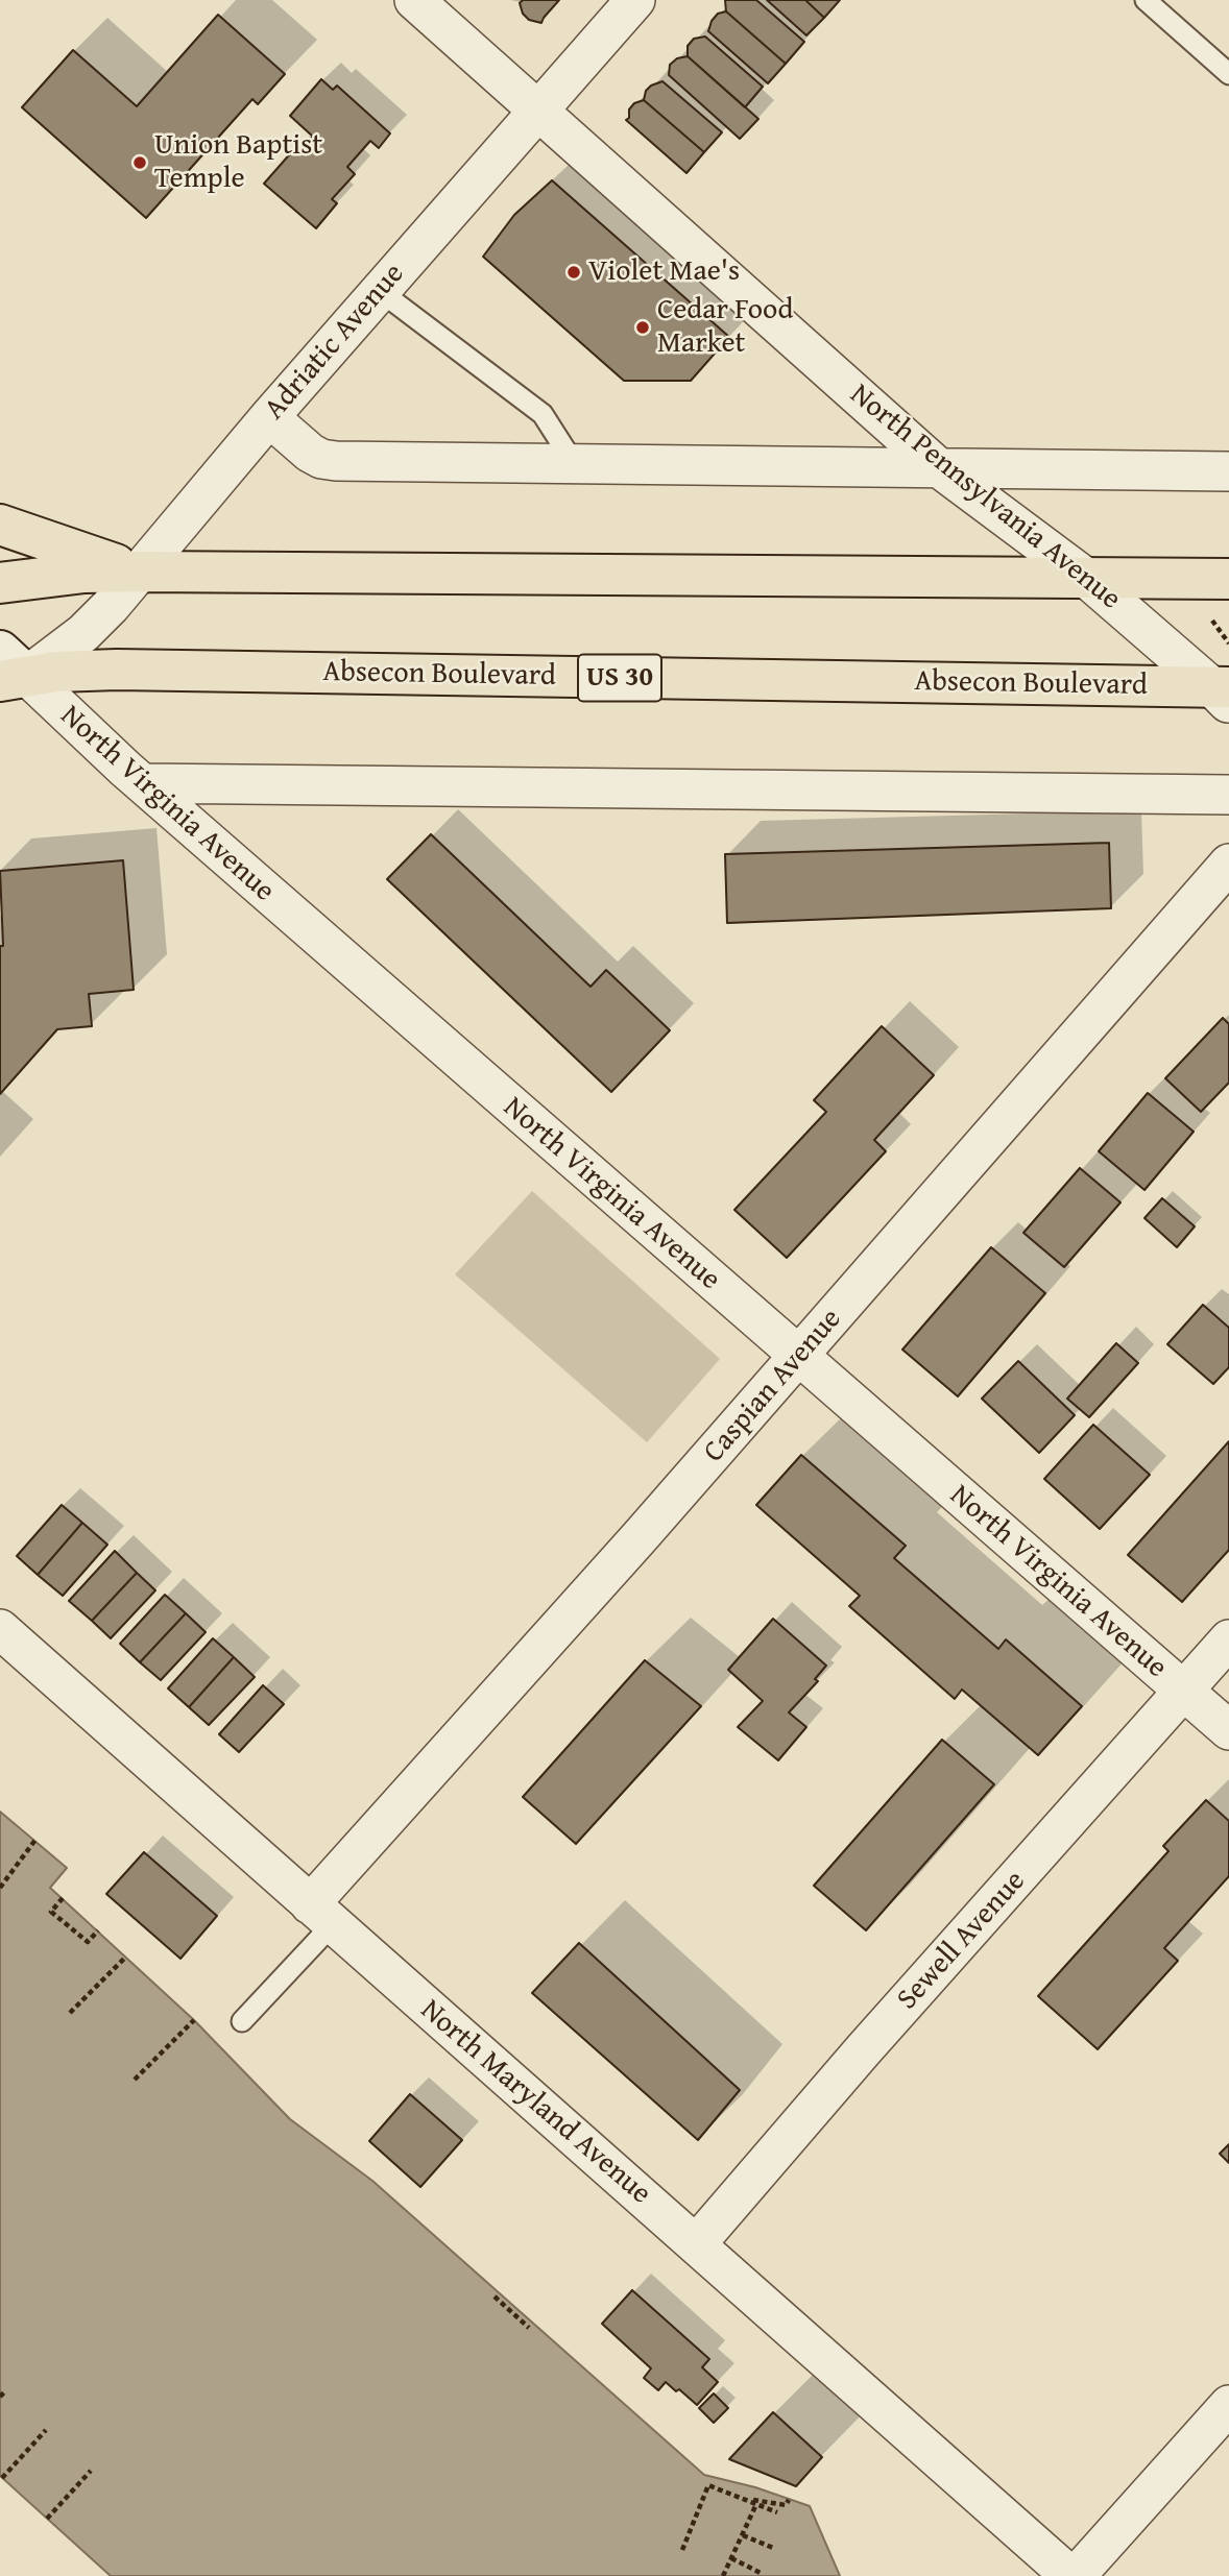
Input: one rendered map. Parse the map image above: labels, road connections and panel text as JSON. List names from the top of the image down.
{
  "streets": {
    "highway": ["Absecon Boulevard", "US 30"],
    "street": [
      "Adriatic Avenue",
      "North Pennsylvania Avenue",
      "North Virginia Avenue",
      "Caspian Avenue",
      "Sewell Avenue",
      "North Maryland Avenue"
    ]
  },
  "crossings": [
    ["Adriatic Avenue", "North Pennsylvania Avenue"],
    ["Adriatic Avenue", "Absecon Boulevard"],
    ["Adriatic Avenue", "North Virginia Avenue"],
    ["North Pennsylvania Avenue", "Absecon Boulevard"],
    ["Absecon Boulevard", "North Virginia Avenue"],
    ["North Virginia Avenue", "Caspian Avenue"],
    ["North Virginia Avenue", "Sewell Avenue"],
    ["Caspian Avenue", "North Maryland Avenue"],
    ["Sewell Avenue", "North Maryland Avenue"]
  ],
  "places": ["Union Baptist Temple", "Violet Mae's", "Cedar Food Market"]
}
